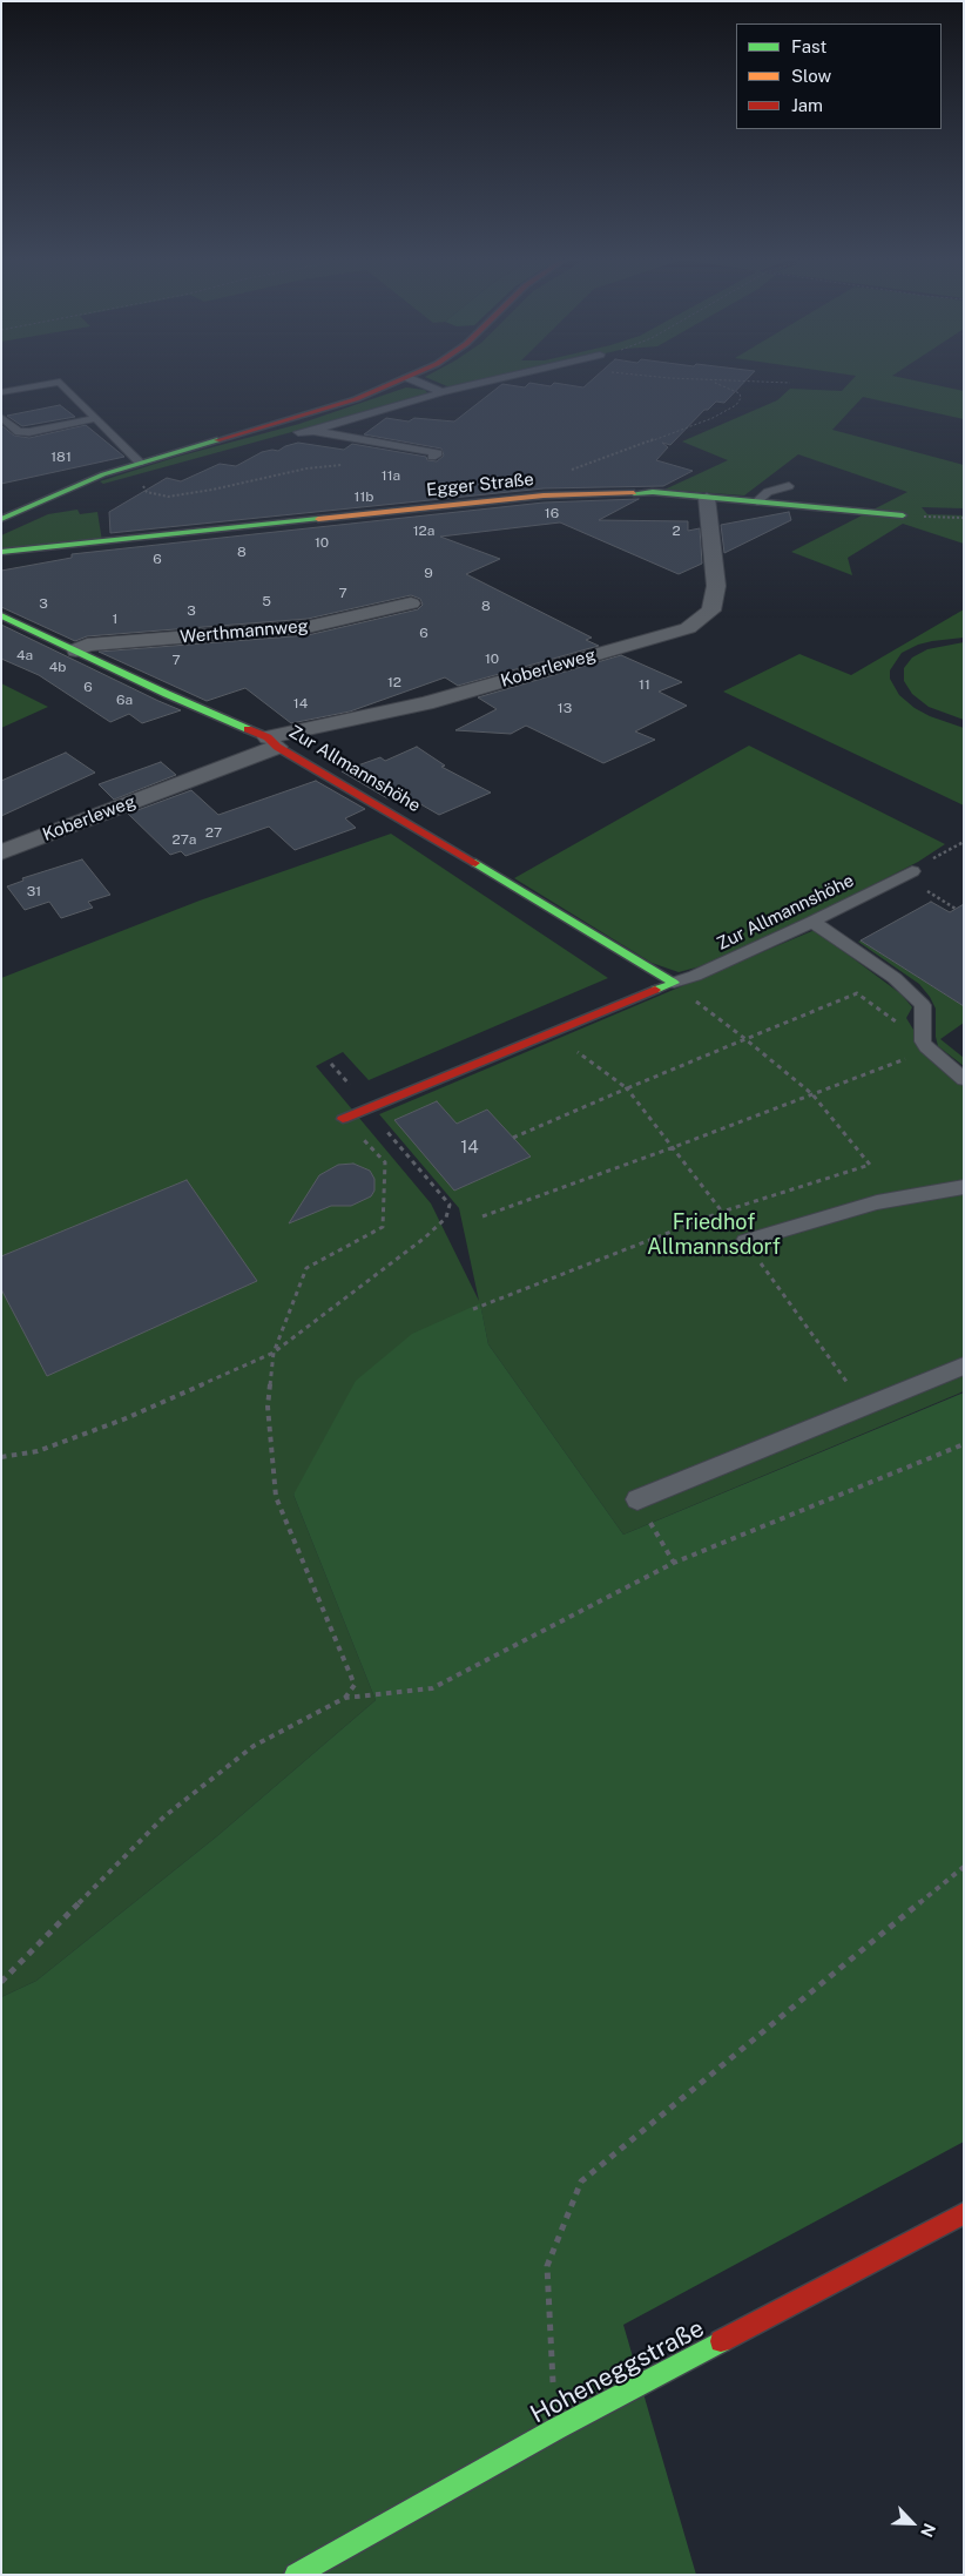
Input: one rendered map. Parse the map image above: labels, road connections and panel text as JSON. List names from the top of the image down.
{
  "streets": {
    "street": [
      "Egger Straße",
      "Werthmannweg",
      "Koberleweg",
      "Zur Allmannshöhe",
      "Hoheneggstraße"
    ]
  },
  "crossings": [
    ["Egger Straße", "Koberleweg"],
    ["Werthmannweg", "Zur Allmannshöhe"],
    ["Koberleweg", "Zur Allmannshöhe"]
  ],
  "parks": ["Friedhof Allmannsdorf"],
  "house_numbers": [
    "181",
    "11a",
    "11b",
    "16",
    "12a",
    "2",
    "10",
    "8",
    "6",
    "9",
    "7",
    "5",
    "3",
    "8",
    "3",
    "1",
    "6",
    "4a",
    "10",
    "7",
    "4b",
    "12",
    "11",
    "6",
    "6a",
    "14",
    "13",
    "27",
    "27a",
    "31",
    "14"
  ],
  "legend": ["Fast", "Slow", "Jam"],
  "north": "bottom right"
}
